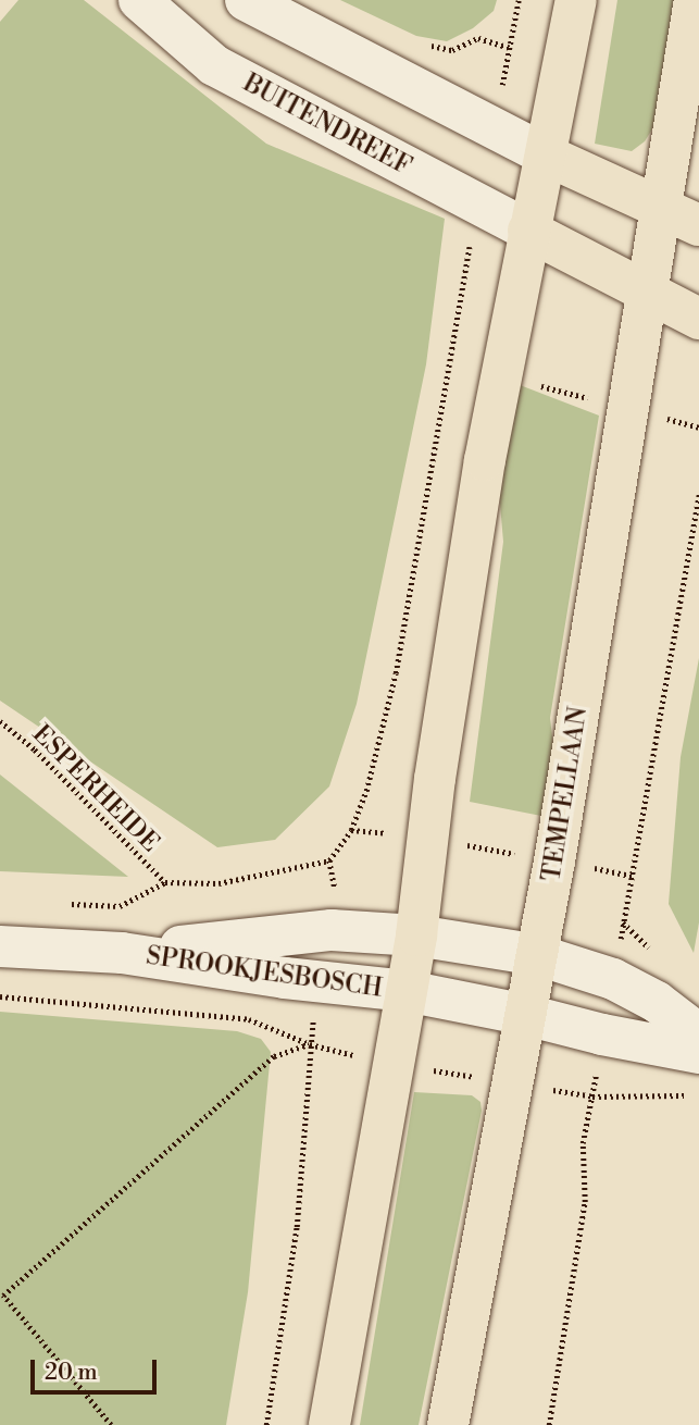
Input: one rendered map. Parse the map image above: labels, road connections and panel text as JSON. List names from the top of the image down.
{
  "streets": {
    "main road": ["TEMPELLAAN"],
    "street": ["BUITENDREEF", "SPROOKJESBOSCH"],
    "path": ["ESPERHEIDE"]
  },
  "crossings": [
    ["TEMPELLAAN", "SPROOKJESBOSCH"]
  ],
  "scale_bar": "20 m"
}
